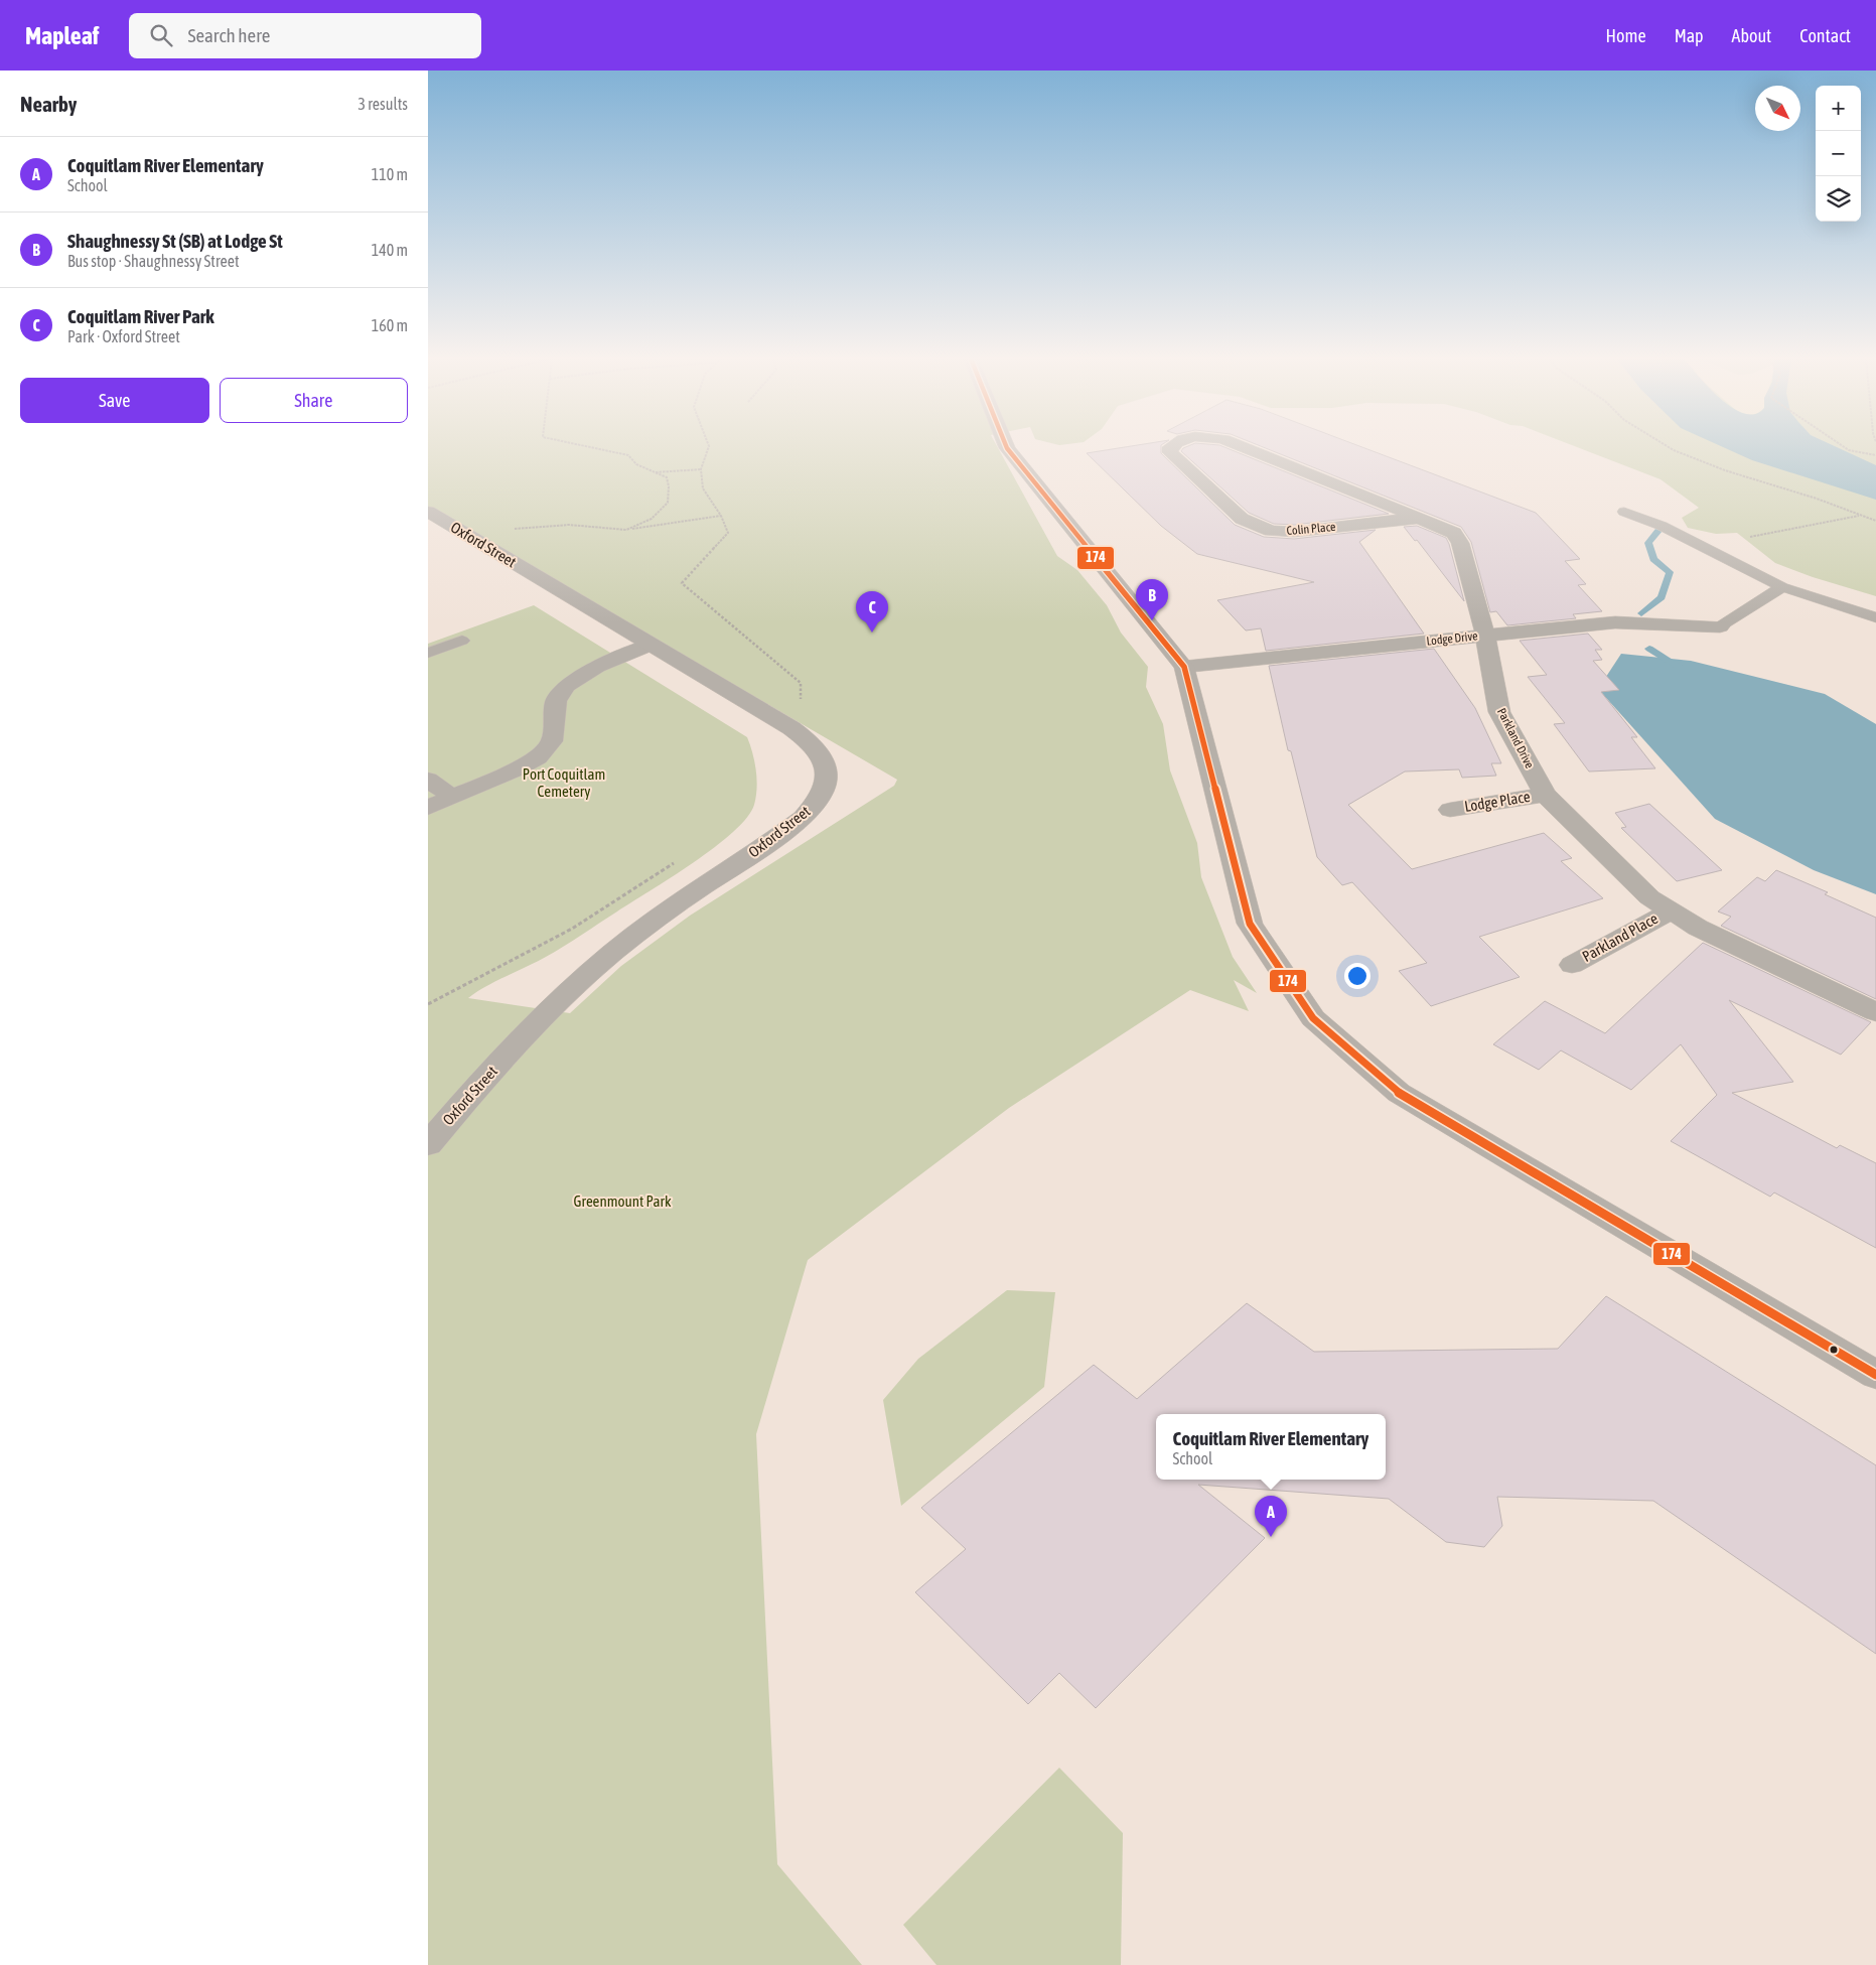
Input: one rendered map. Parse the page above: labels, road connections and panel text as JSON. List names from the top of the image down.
{
  "streets": {
    "street": [
      "Colin Place",
      "Oxford Street",
      "Lodge Drive",
      "Parkland Drive",
      "Lodge Place",
      "Parkland Place"
    ]
  },
  "crossings": [
    ["Colin Place", "Parkland Drive"],
    ["Lodge Drive", "Parkland Drive"],
    ["Parkland Drive", "Lodge Place"],
    ["Parkland Drive", "Parkland Place"]
  ],
  "parks": ["Port Coquitlam Cemetery", "Greenmount Park"],
  "lines": ["transit line 174"],
  "north": "bottom right",
  "page": {
    "header": "Mapleaf",
    "search": "Search here",
    "nav": [
      "Home",
      "Map",
      "About",
      "Contact"
    ],
    "heading": ["Nearby", "3 results"],
    "map_buttons": ["+", "−"],
    "list": [
      {
        "mark": "A",
        "name": "Coquitlam River Elementary",
        "note": "School",
        "value": "110 m"
      },
      {
        "mark": "B",
        "name": "Shaughnessy St (SB) at Lodge St",
        "note": "Bus stop · Shaughnessy Street",
        "value": "140 m"
      },
      {
        "mark": "C",
        "name": "Coquitlam River Park",
        "note": "Park · Oxford Street",
        "value": "160 m"
      }
    ],
    "buttons": ["Save", "Share"],
    "pins": ["B", "C", "A"],
    "popup": ["Coquitlam River Elementary", "School"]
  }
}
